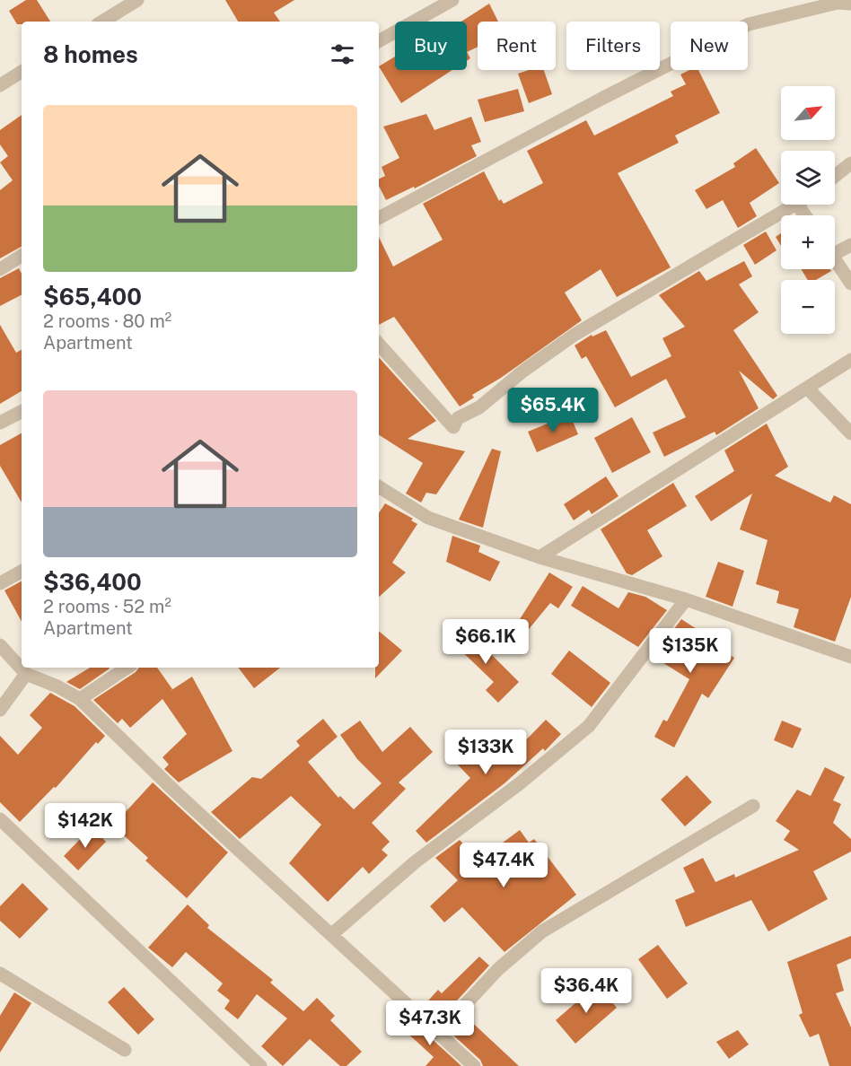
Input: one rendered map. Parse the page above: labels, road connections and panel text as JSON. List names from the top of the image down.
{
  "north": "top right",
  "page": {
    "chip": [
      "Buy",
      "Rent",
      "Filters",
      "New"
    ],
    "heading": "8 homes",
    "map_buttons": ["+", "−"],
    "list": [
      {
        "name": "$65,400",
        "note": "2 rooms · 80 m² · Apartment"
      },
      {
        "name": "$36,400",
        "note": "2 rooms · 52 m² · Apartment"
      }
    ],
    "price": [
      "$65.4K",
      "$66.1K",
      "$135K",
      "$133K",
      "$142K",
      "$47.4K",
      "$36.4K",
      "$47.3K"
    ]
  }
}
